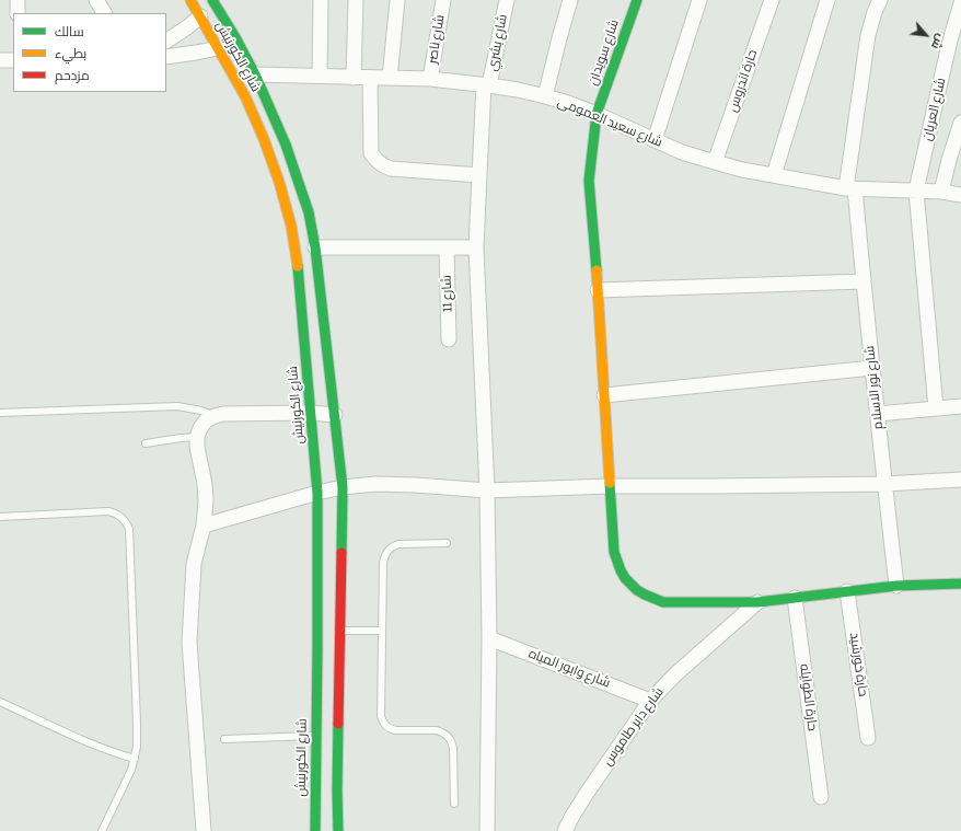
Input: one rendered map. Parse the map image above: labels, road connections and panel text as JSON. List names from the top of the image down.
{
  "streets": {
    "main road": ["شارع سويدان", "شارع الكورنيش"],
    "street": [
      "شارع ناصر",
      "شارع بشري",
      "حارة اندروس",
      "شارع العريان",
      "شارع سعيد العمومى",
      "شارع 11",
      "شارع نور الاسلام",
      "حارة خورشيد",
      "شارع وابور المياه",
      "حارة الطوايله",
      "شارع داير طاموس"
    ]
  },
  "crossings": [
    ["شارع ناصر", "شارع سعيد العمومى"],
    ["شارع بشري", "شارع سعيد العمومى"],
    ["شارع بشري", "شارع وابور المياه"],
    ["شارع سويدان", "شارع سعيد العمومى"],
    ["شارع سويدان", "شارع نور الاسلام"],
    ["شارع سويدان", "حارة خورشيد"],
    ["شارع سويدان", "حارة الطوايله"],
    ["شارع سويدان", "شارع داير طاموس"],
    ["شارع الكورنيش", "شارع سعيد العمومى"],
    ["حارة اندروس", "شارع سعيد العمومى"],
    ["شارع العريان", "شارع سعيد العمومى"],
    ["شارع سعيد العمومى", "شارع نور الاسلام"],
    ["شارع وابور المياه", "شارع داير طاموس"]
  ],
  "legend": ["سالك", "بطيء", "مزدحم"],
  "north": "bottom right"
}
